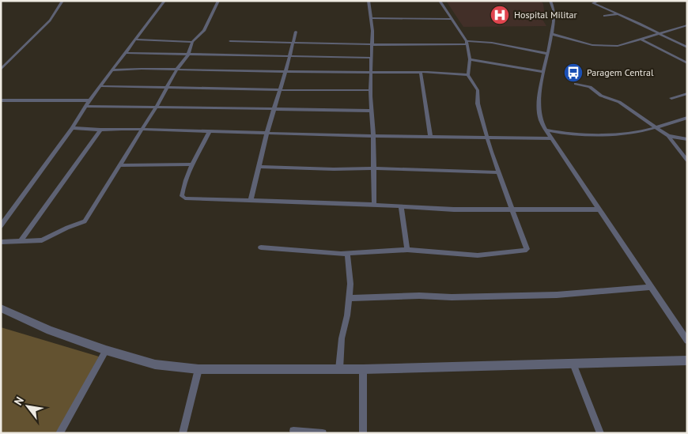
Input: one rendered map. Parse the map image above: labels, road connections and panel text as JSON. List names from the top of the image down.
{
  "places": {
    "hospital": ["Hospital Militar"],
    "bus stop": ["Paragem Central"]
  },
  "north": "top left"
}
